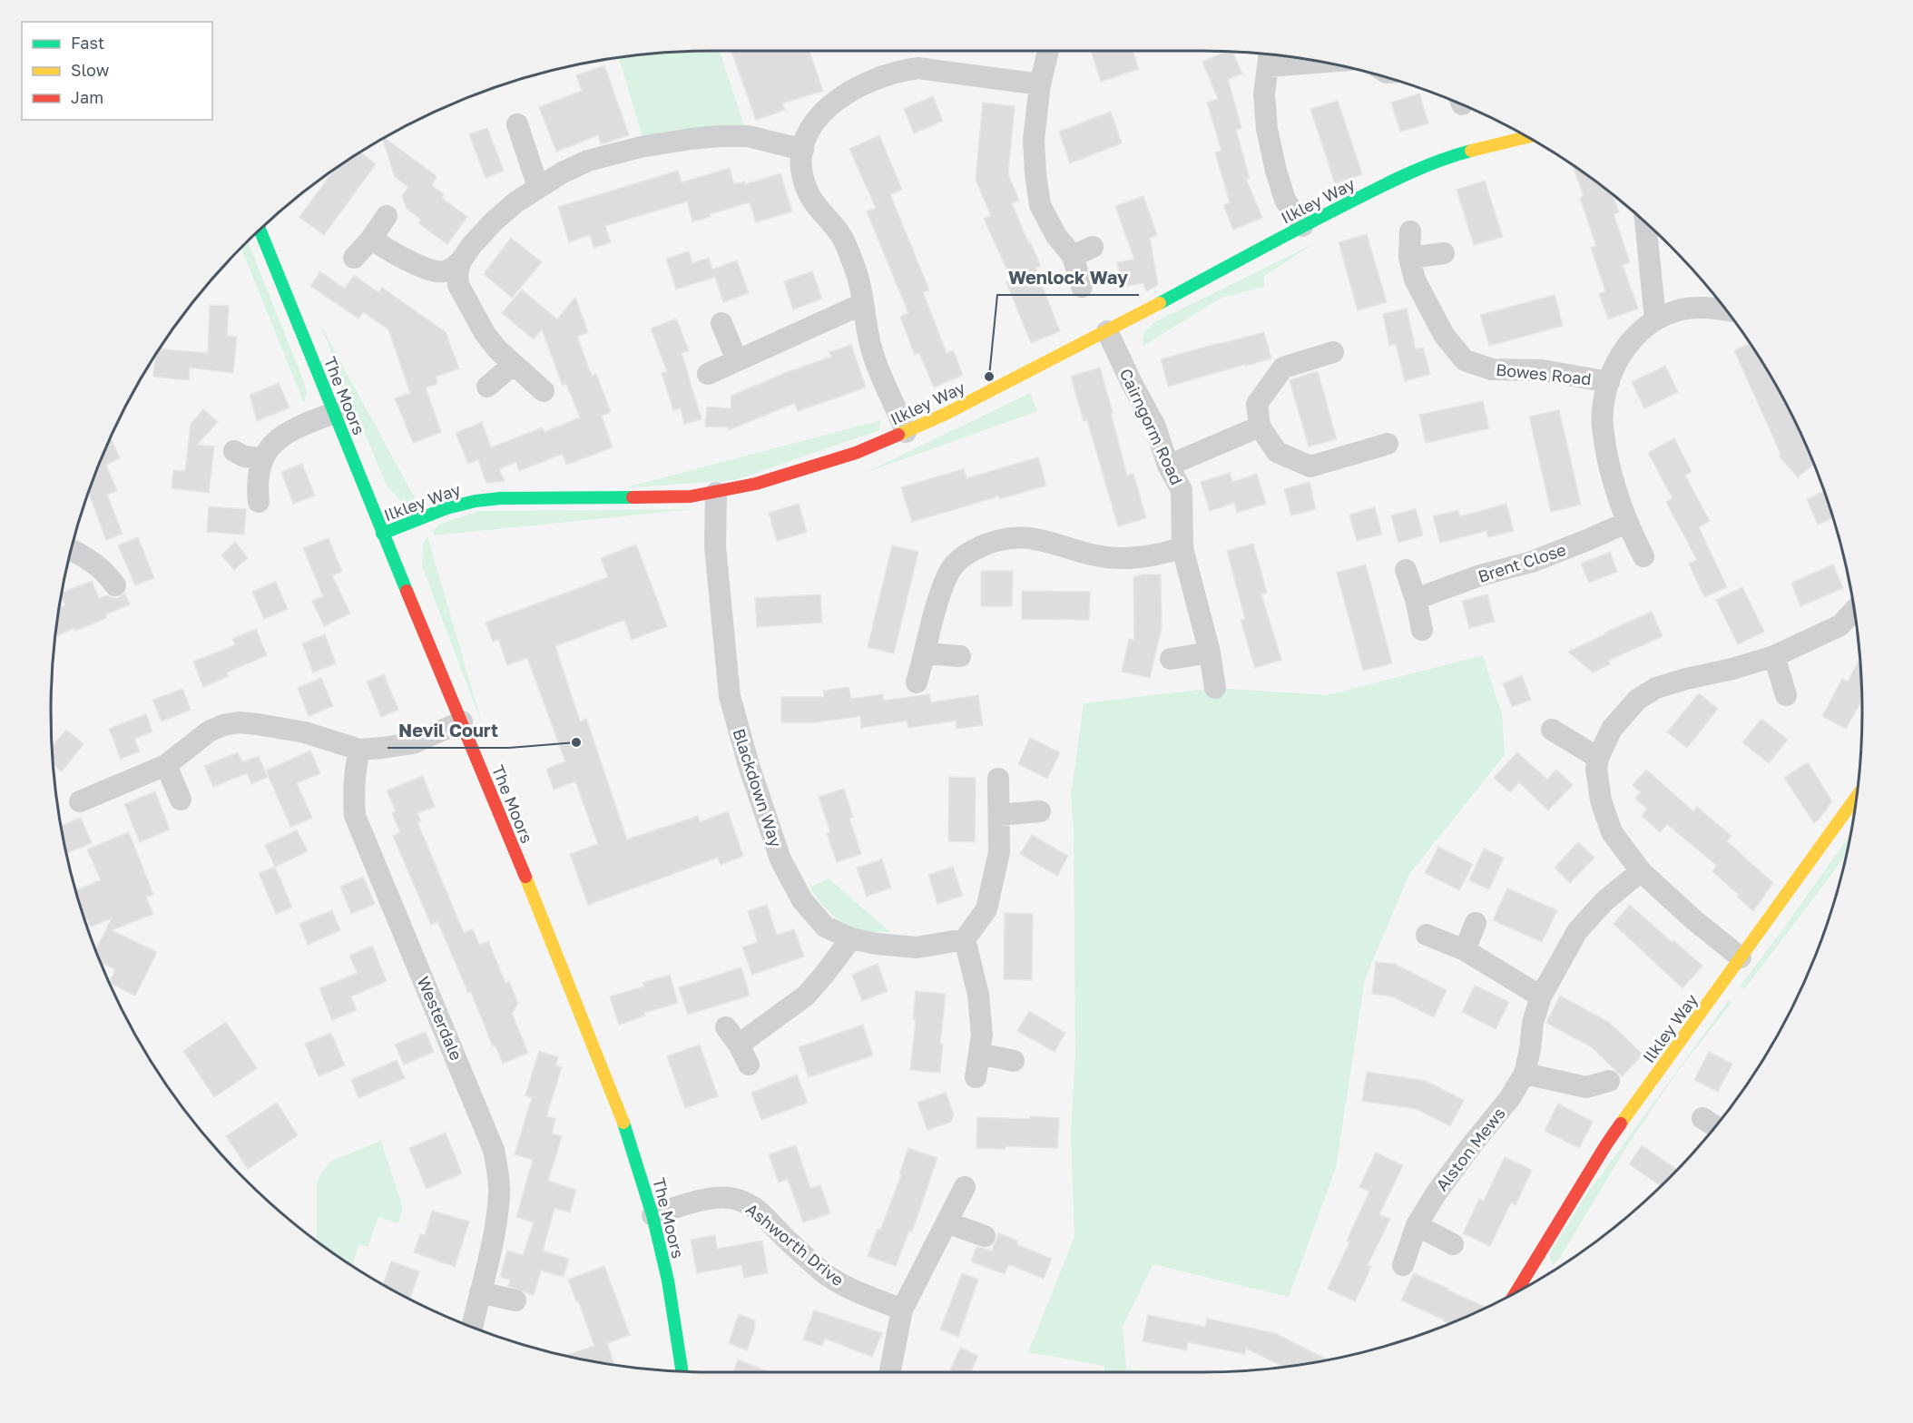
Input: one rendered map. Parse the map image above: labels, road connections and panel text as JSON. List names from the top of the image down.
{
  "streets": {
    "street": [
      "Ilkley Way",
      "Bowes Road",
      "The Moors",
      "Cairngorm Road",
      "Brent Close",
      "Blackdown Way",
      "Westerdale",
      "Alston Mews",
      "Ashworth Drive"
    ]
  },
  "crossings": [
    ["Ilkley Way", "The Moors"],
    ["Ilkley Way", "Cairngorm Road"],
    ["Ilkley Way", "Blackdown Way"],
    ["The Moors", "Ashworth Drive"]
  ],
  "places": ["Wenlock Way", "Nevil Court"],
  "legend": ["Fast", "Slow", "Jam"]
}
